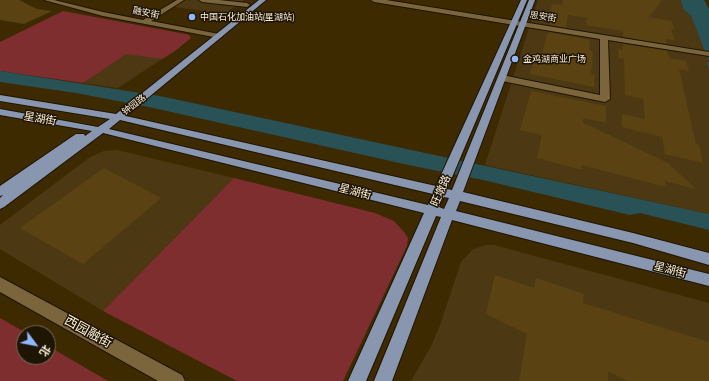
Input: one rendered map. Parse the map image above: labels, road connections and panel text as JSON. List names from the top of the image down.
{
  "streets": {
    "main road": ["钟园路", "星湖街", "旺墩路"],
    "street": ["融安街", "思安街", "西园融街"]
  },
  "crossings": [
    ["融安街", "钟园路"],
    ["思安街", "旺墩路"],
    ["钟园路", "星湖街"],
    ["星湖街", "旺墩路"]
  ],
  "places": ["中国石化加油站(星湖站)", "金鸡湖商业广场"],
  "north": "bottom right"
}
